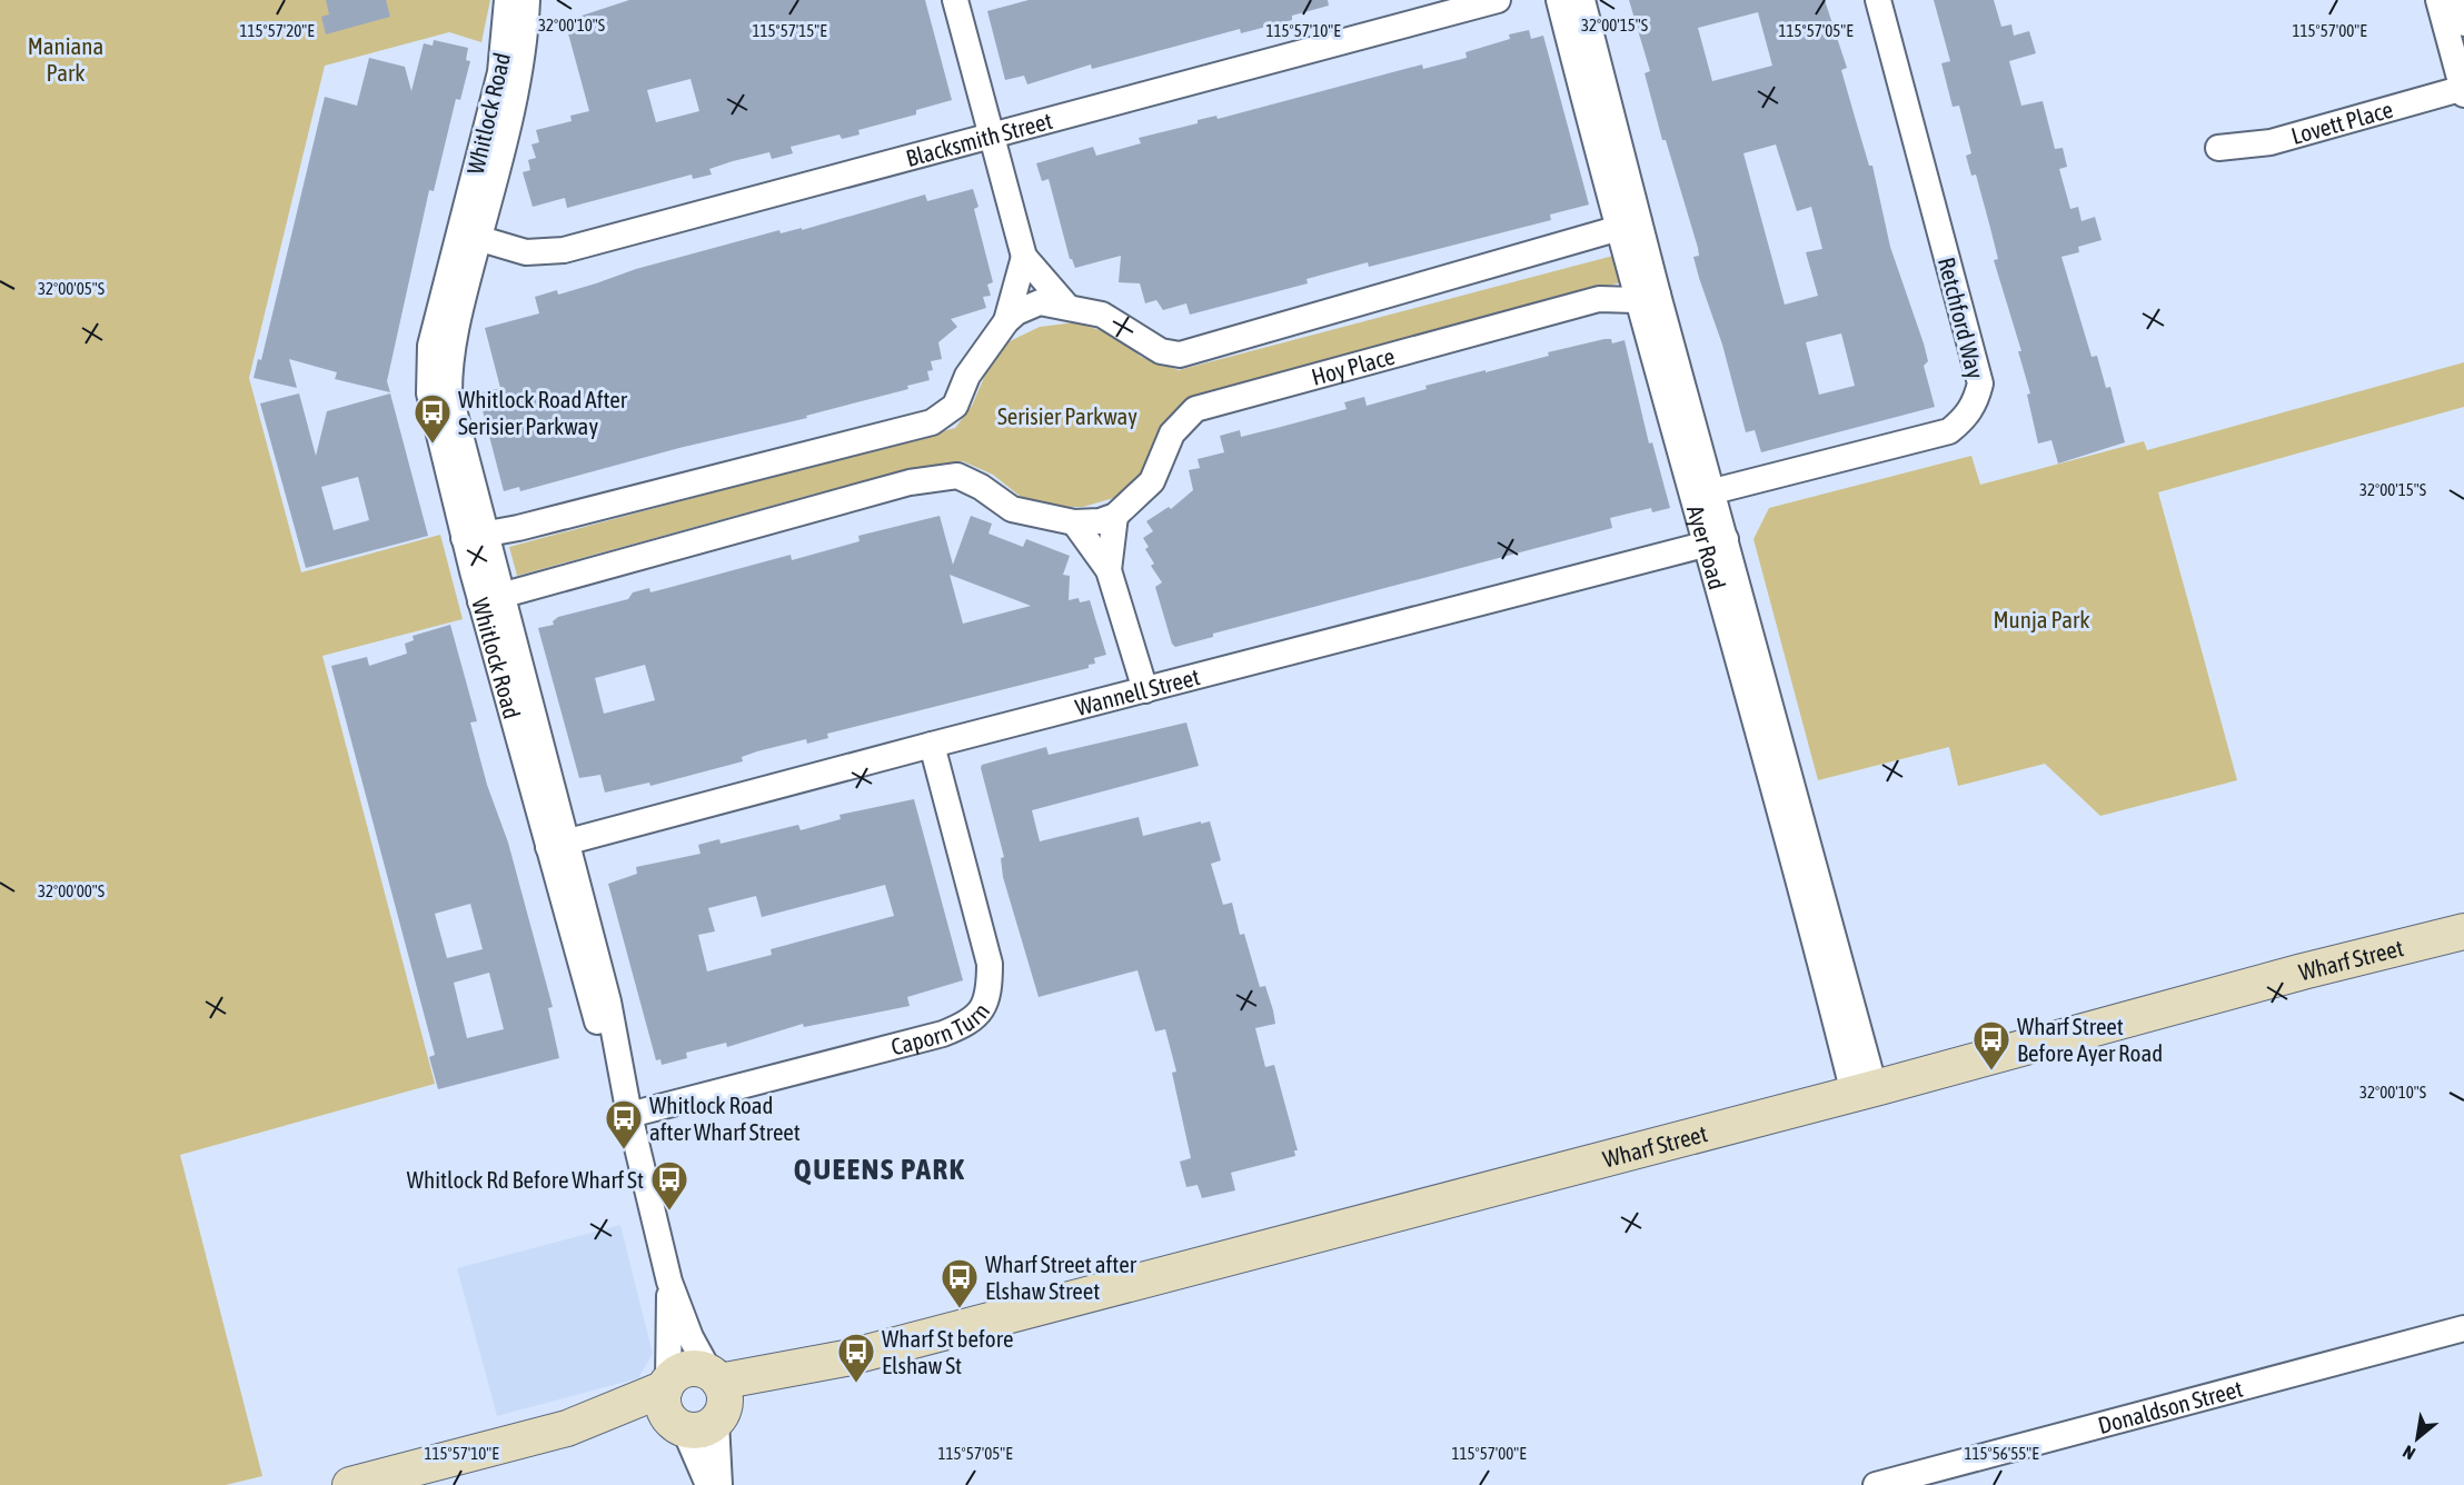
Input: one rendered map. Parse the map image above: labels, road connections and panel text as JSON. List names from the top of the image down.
{
  "streets": {
    "street": [
      "Whitlock Road",
      "Lovett Place",
      "Blacksmith Street",
      "Retchford Way",
      "Hoy Place",
      "Ayer Road",
      "Wannell Street",
      "Wharf Street",
      "Caporn Turn",
      "Donaldson Street"
    ]
  },
  "crossings": [
    ["Whitlock Road", "Blacksmith Street"],
    ["Whitlock Road", "Wannell Street"],
    ["Whitlock Road", "Wharf Street"],
    ["Whitlock Road", "Caporn Turn"],
    ["Retchford Way", "Ayer Road"],
    ["Hoy Place", "Ayer Road"],
    ["Ayer Road", "Wannell Street"],
    ["Ayer Road", "Wharf Street"],
    ["Wannell Street", "Caporn Turn"]
  ],
  "districts": ["QUEENS PARK"],
  "parks": ["Maniana Park", "Serisier Parkway", "Munja Park"],
  "places": {
    "bus stop": [
      "Whitlock Road After Serisier Parkway",
      "Wharf Street Before Ayer Road",
      "Whitlock Road after Wharf Street",
      "Whitlock Rd Before Wharf St",
      "Wharf Street after Elshaw Street",
      "Wharf St before Elshaw St"
    ]
  },
  "north": "bottom left",
  "coordinates": [
    "32°00'15\"S",
    "32°00'10\"S",
    "115°57'20\"E",
    "115°57'15\"E",
    "115°57'10\"E",
    "115°57'00\"E",
    "115°57'05\"E",
    "32°00'05\"S",
    "32°00'00\"S",
    "115°56'55\"E"
  ]
}
